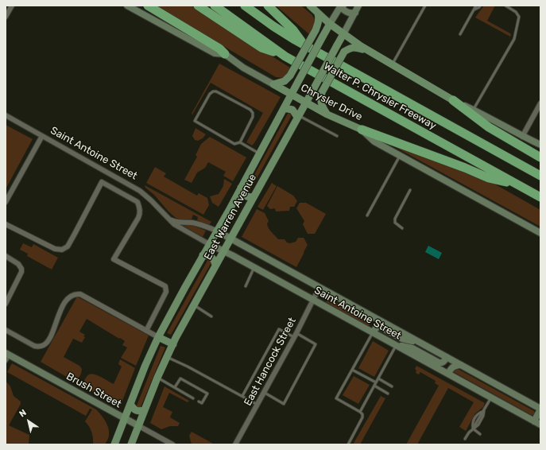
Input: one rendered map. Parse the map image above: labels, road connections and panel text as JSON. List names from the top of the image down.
{
  "streets": {
    "highway": ["Walter P. Chrysler Freeway"],
    "main road": ["Chrysler Drive", "East Warren Avenue"],
    "street": ["Saint Antoine Street", "East Hancock Street", "Brush Street"]
  },
  "crossings": [
    ["Chrysler Drive", "East Warren Avenue"],
    ["Saint Antoine Street", "East Warren Avenue"],
    ["Saint Antoine Street", "East Hancock Street"],
    ["East Warren Avenue", "Brush Street"]
  ],
  "north": "top left"
}
